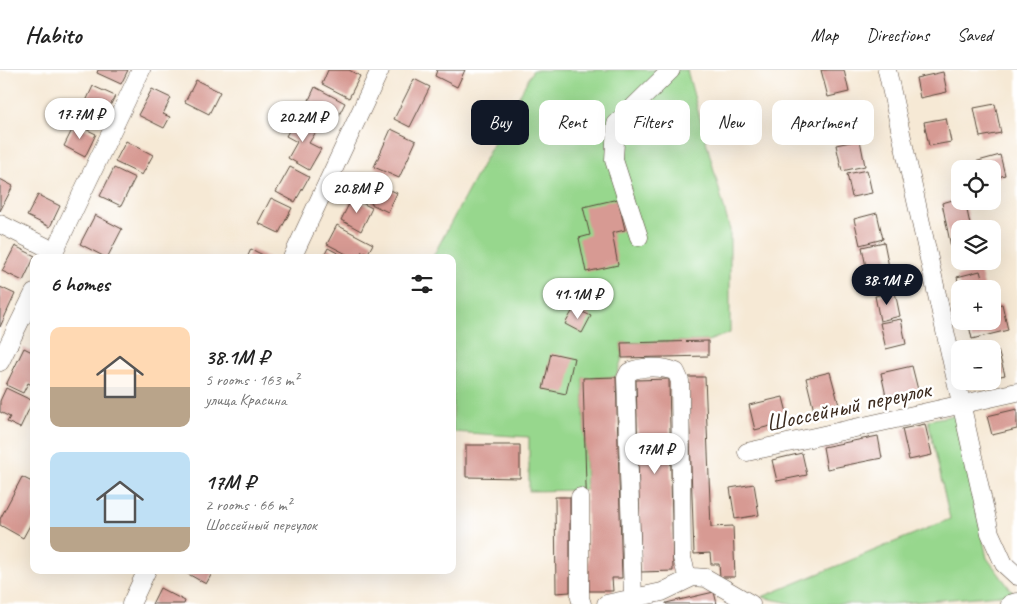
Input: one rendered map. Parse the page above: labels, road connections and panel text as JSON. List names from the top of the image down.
{
  "streets": {
    "street": ["Шоссейный переулок"]
  },
  "page": {
    "header": "Habito",
    "nav": ["Map", "Directions", "Saved"],
    "price": [
      "17.7M ₽",
      "20.2M ₽",
      "20.8M ₽",
      "38.1M ₽",
      "41.1M ₽",
      "17M ₽"
    ],
    "chip": [
      "Buy",
      "Rent",
      "Filters",
      "New",
      "Apartment"
    ],
    "map_buttons": ["+", "−"],
    "heading": "6 homes",
    "list": [
      {
        "name": "38.1M ₽",
        "note": "5 rooms · 163 m² · улица Красина"
      },
      {
        "name": "17M ₽",
        "note": "2 rooms · 66 m² · Шоссейный переулок"
      }
    ]
  }
}
